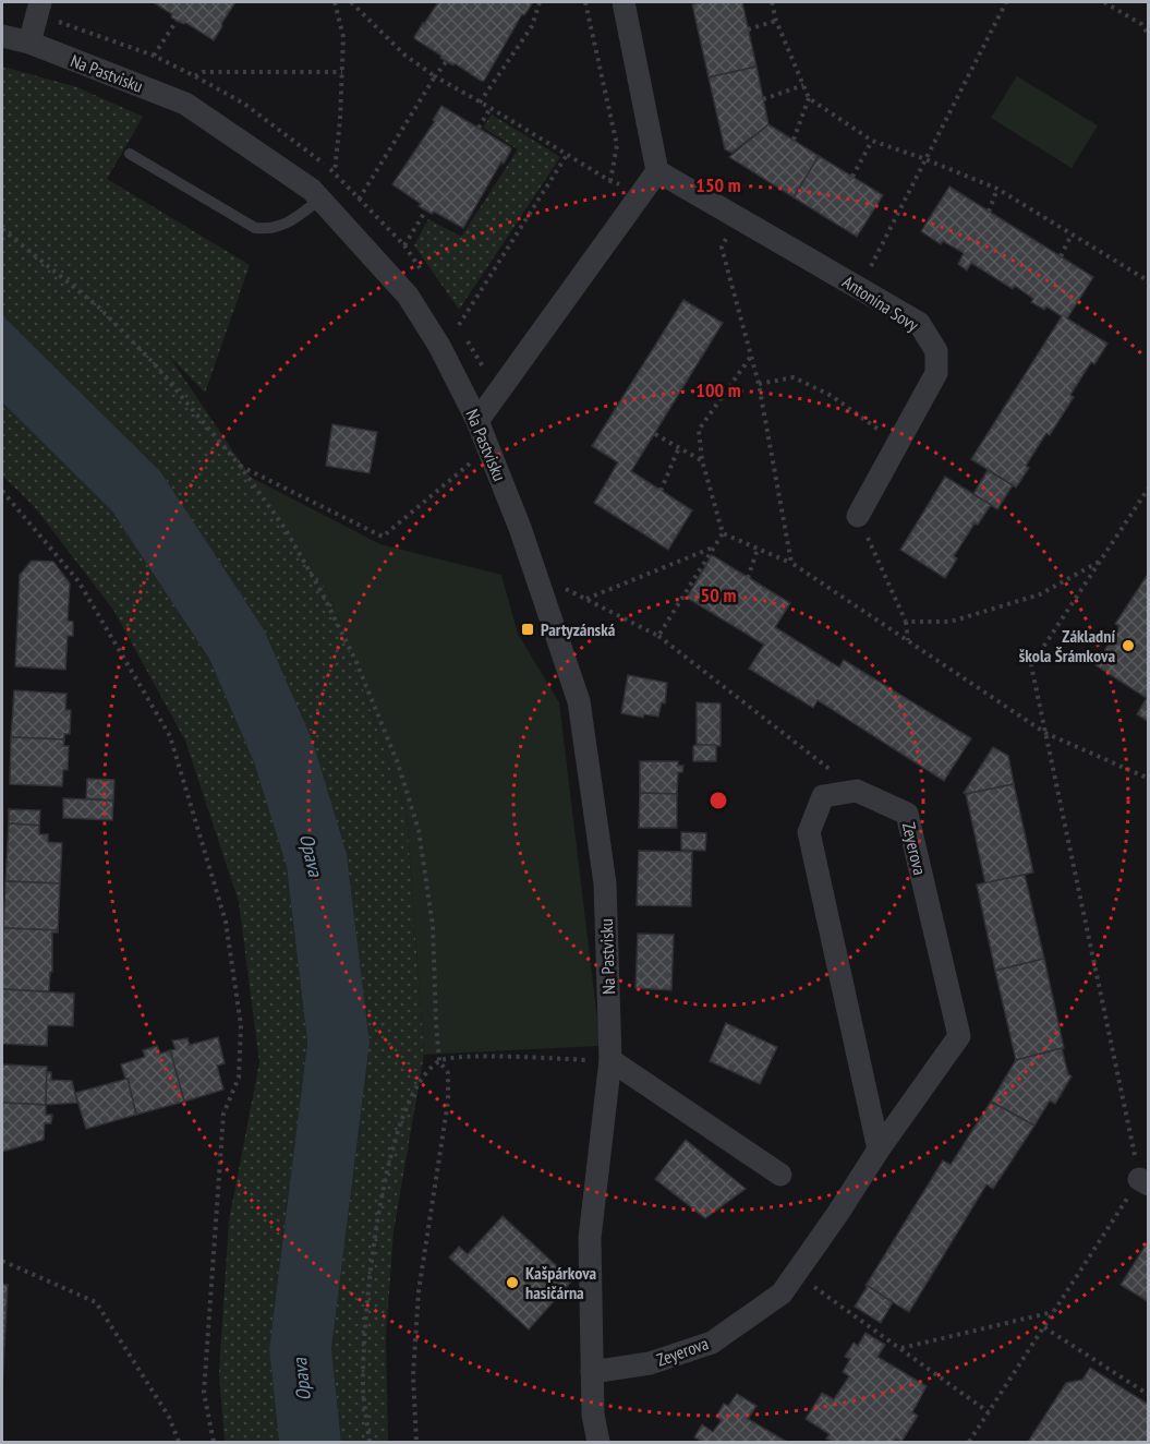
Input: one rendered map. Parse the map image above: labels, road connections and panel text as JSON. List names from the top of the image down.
{
  "streets": {
    "street": ["Na Pastvisku", "Antonína Sovy", "Zeyerova"]
  },
  "crossings": [
    ["Na Pastvisku", "Zeyerova"]
  ],
  "water": ["Opava"],
  "places": {
    "transit": ["Partyzánská"],
    "other": ["Základní škola Šrámkova", "Kašpárkova hasičárna"]
  },
  "rings": ["150 m", "100 m", "50 m"]
}
